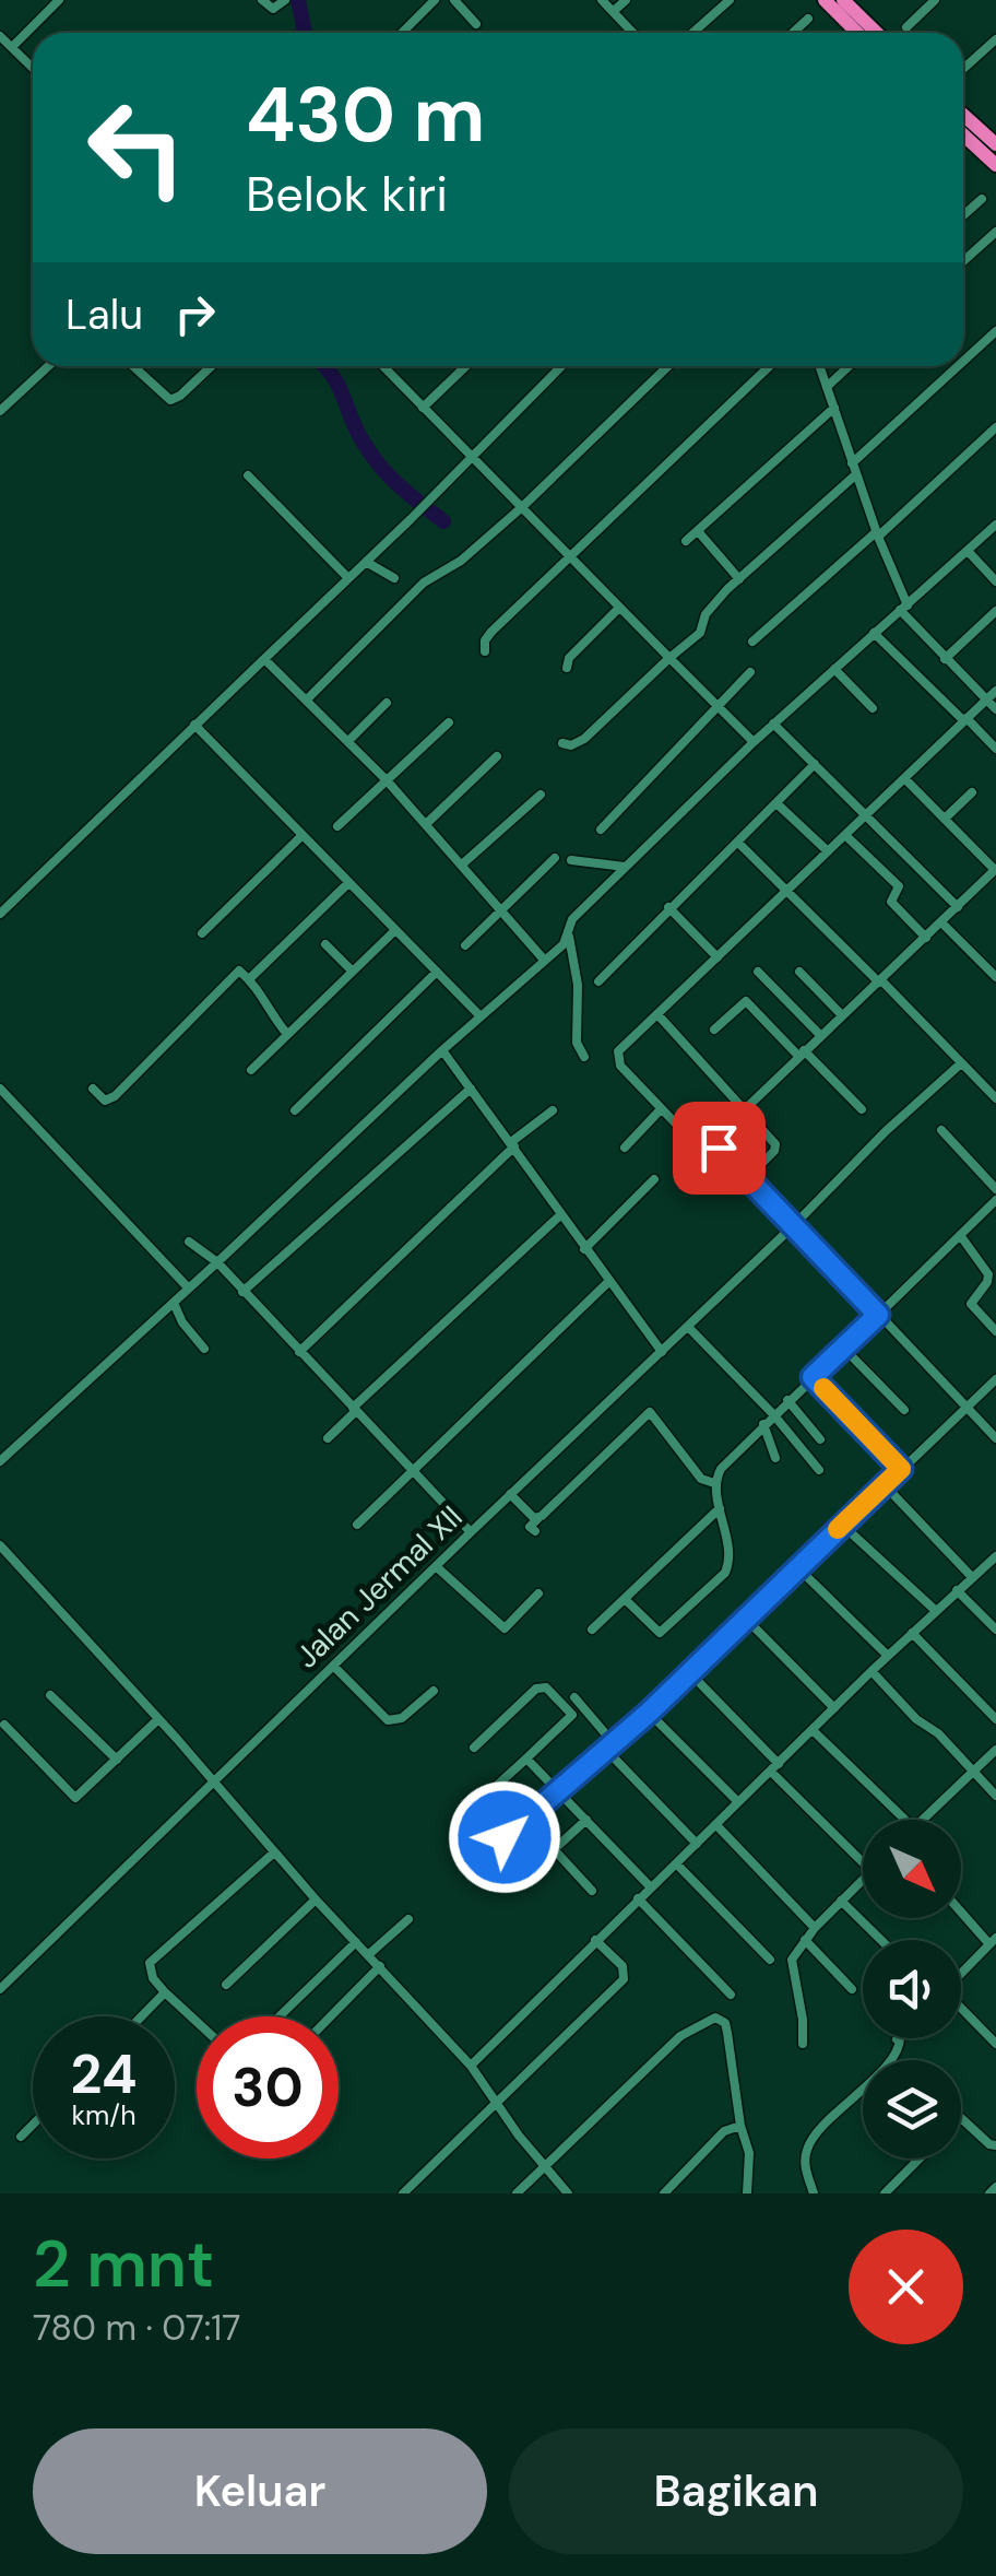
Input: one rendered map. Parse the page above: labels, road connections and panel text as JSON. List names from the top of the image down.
{
  "streets": {
    "street": ["Jalan Jermal XII"]
  },
  "north": "bottom right",
  "page": {
    "turn": ["430 m", "Belok kiri"],
    "then": "Lalu",
    "speed": "24 km/h",
    "limit": "30",
    "heading": ["2 mnt", "780 m · 07:17"],
    "buttons": ["Keluar", "Bagikan"]
  }
}
